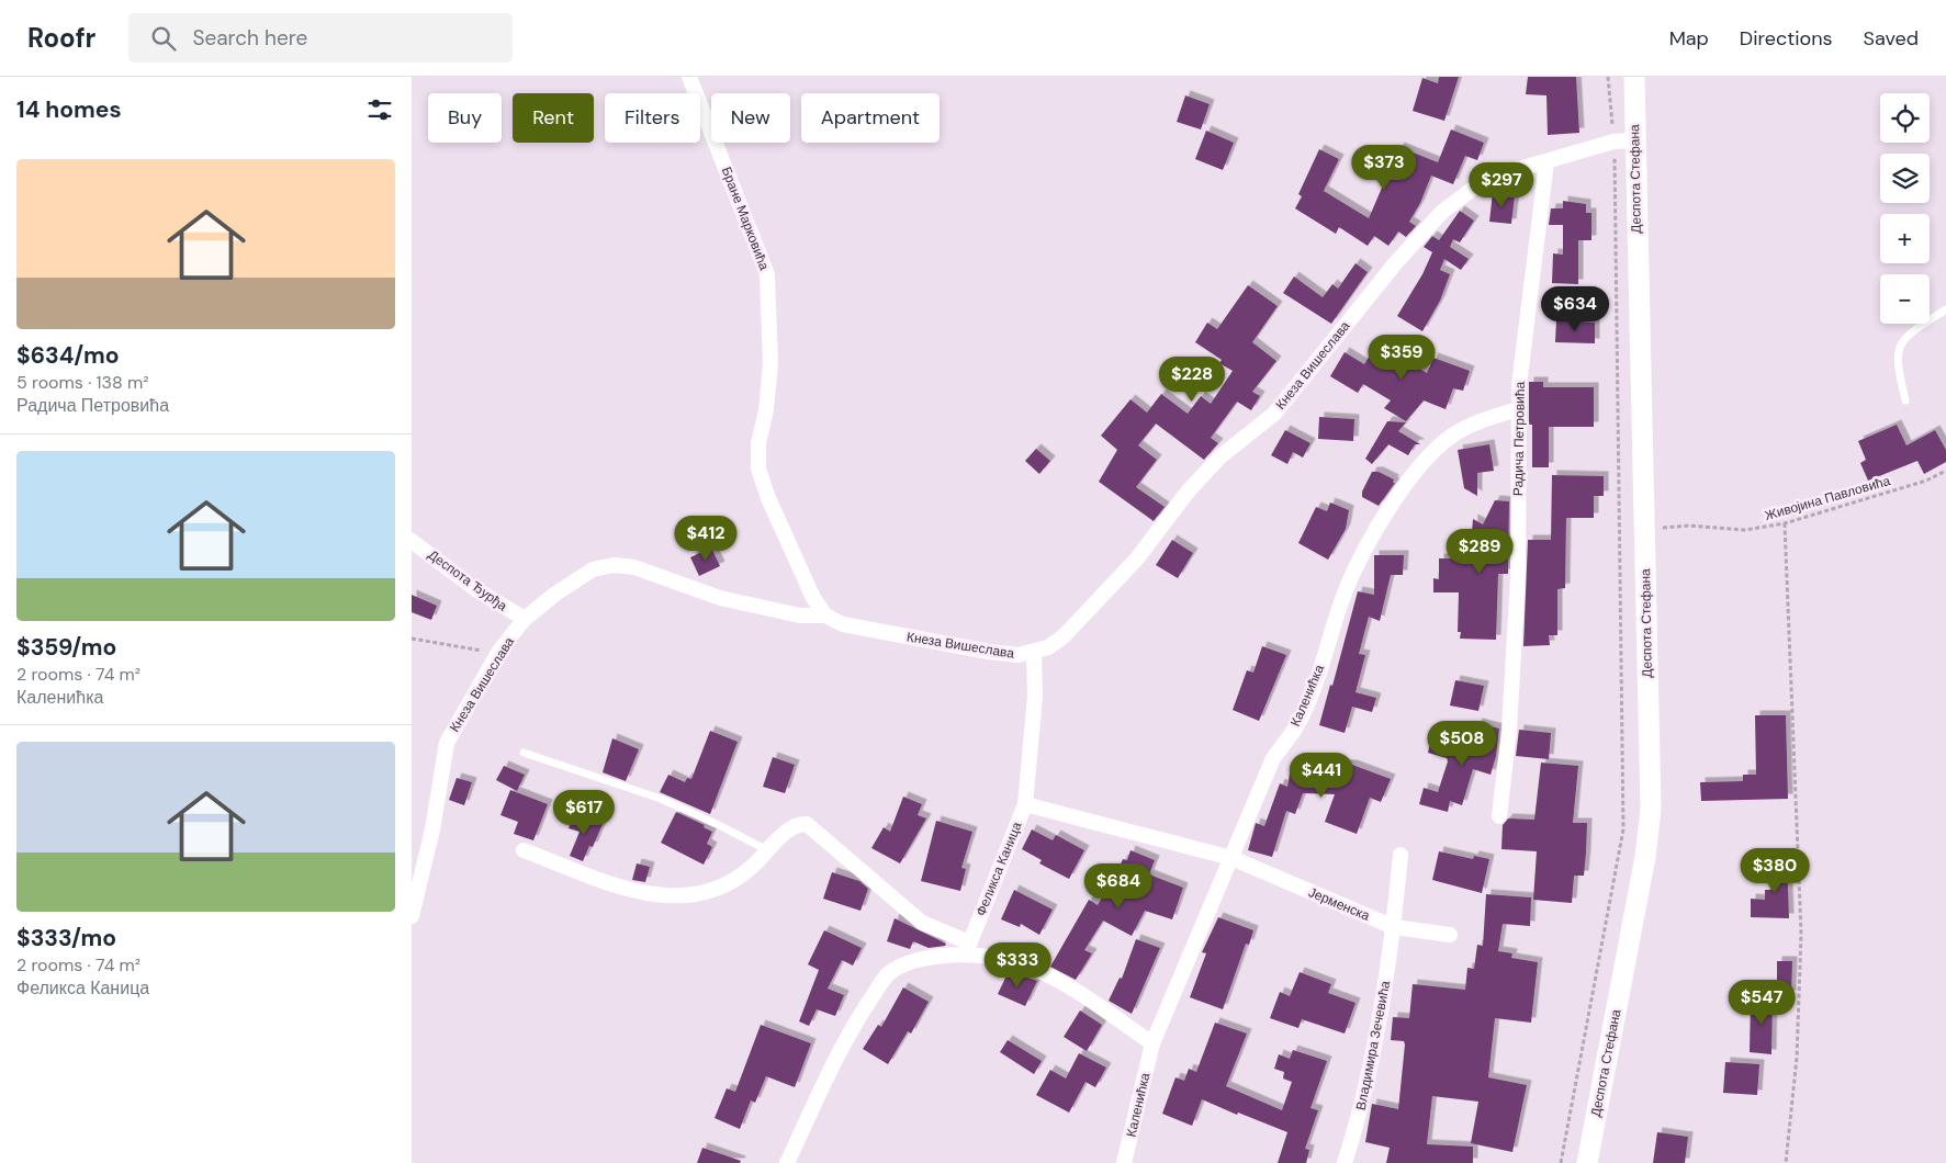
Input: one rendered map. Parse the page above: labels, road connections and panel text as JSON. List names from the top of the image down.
{
  "streets": {
    "main road": ["Деспота Стефана"],
    "street": [
      "Бране Марковића",
      "Кнеза Вишеслава",
      "Радича Петровића",
      "Деспота Ђурђа",
      "Каленићка",
      "Феликса Каница",
      "Јерменска",
      "Владимира Зечевића"
    ],
    "path": ["Живојина Павловића"]
  },
  "crossings": [
    ["Деспота Стефана", "Кнеза Вишеслава"],
    ["Деспота Стефана", "Живојина Павловића"],
    ["Бране Марковића", "Кнеза Вишеслава"],
    ["Кнеза Вишеслава", "Радича Петровића"],
    ["Кнеза Вишеслава", "Деспота Ђурђа"],
    ["Кнеза Вишеслава", "Феликса Каница"],
    ["Радича Петровића", "Каленићка"],
    ["Каленићка", "Јерменска"],
    ["Феликса Каница", "Јерменска"],
    ["Јерменска", "Владимира Зечевића"]
  ],
  "page": {
    "header": "Roofr",
    "search": "Search here",
    "nav": ["Map", "Directions", "Saved"],
    "heading": "14 homes",
    "map_buttons": ["+", "−"],
    "chip": [
      "Buy",
      "Rent",
      "Filters",
      "New",
      "Apartment"
    ],
    "list": [
      {
        "name": "$634/mo",
        "note": "5 rooms · 138 m² · Радича Петровића"
      },
      {
        "name": "$359/mo",
        "note": "2 rooms · 74 m² · Каленићка"
      },
      {
        "name": "$333/mo",
        "note": "2 rooms · 74 m² · Феликса Каница"
      }
    ],
    "price": [
      "$373",
      "$297",
      "$634",
      "$359",
      "$228",
      "$412",
      "$289",
      "$508",
      "$441",
      "$617",
      "$380",
      "$684",
      "$333",
      "$547"
    ]
  }
}
